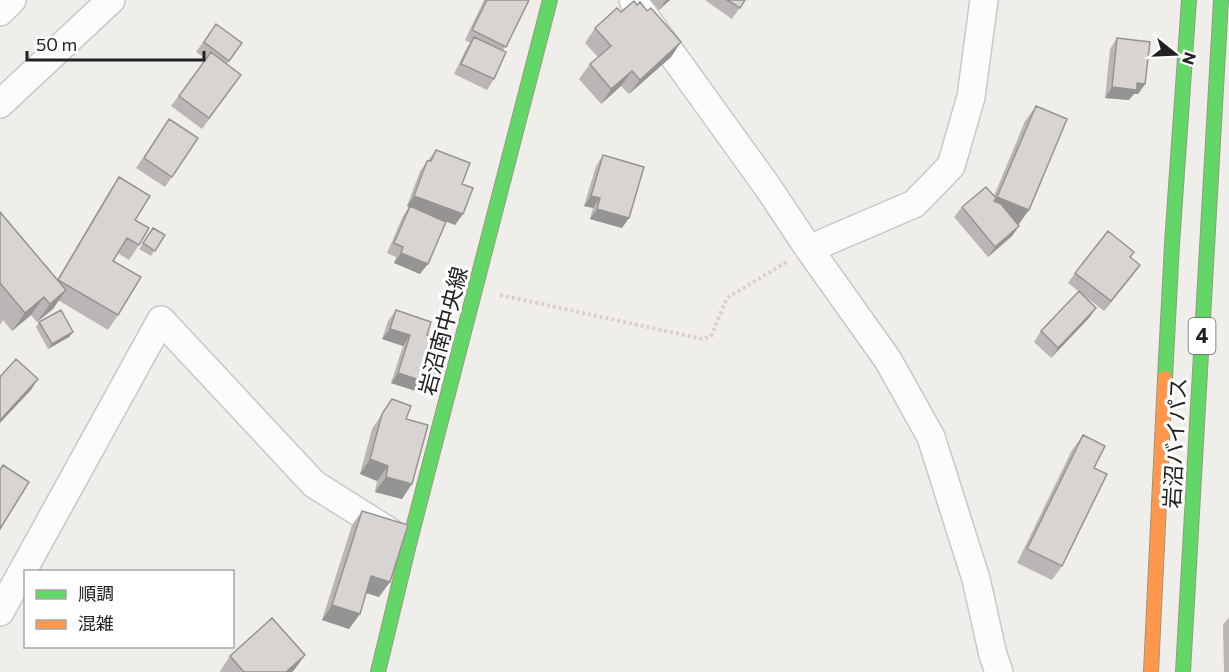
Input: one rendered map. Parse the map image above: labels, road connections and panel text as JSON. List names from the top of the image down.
{
  "streets": {
    "main road": ["岩沼南中央線", "4", "岩沼バイパス"]
  },
  "legend": ["順調", "混雑"],
  "scale_bar": "50 m",
  "north": "right"
}
